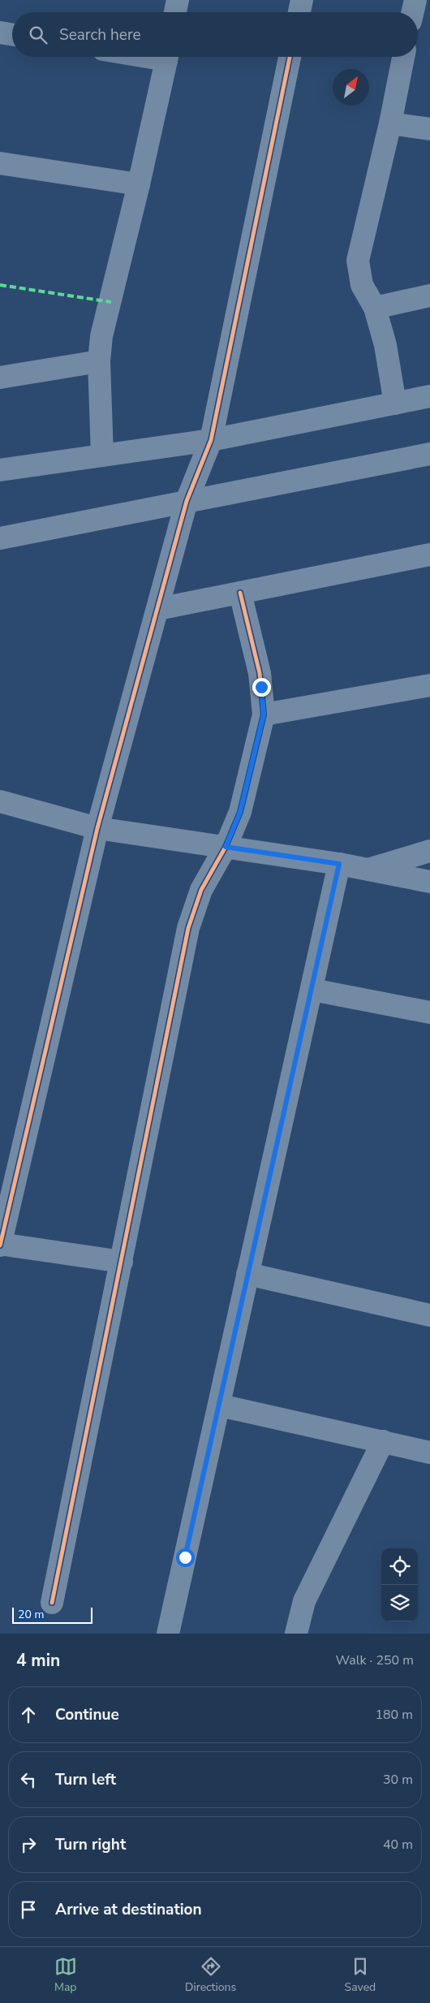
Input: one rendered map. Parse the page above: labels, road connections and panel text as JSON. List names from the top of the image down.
{
  "scale_bar": "20 m",
  "north": "top right",
  "page": {
    "search": "Search here",
    "scale": "20 m",
    "heading": ["4 min", "Walk · 250 m"],
    "list": [
      ["Continue", "180 m"],
      ["Turn left", "30 m"],
      ["Turn right", "40 m"],
      "Arrive at destination"
    ],
    "nav": ["Map", "Directions", "Saved"]
  }
}
